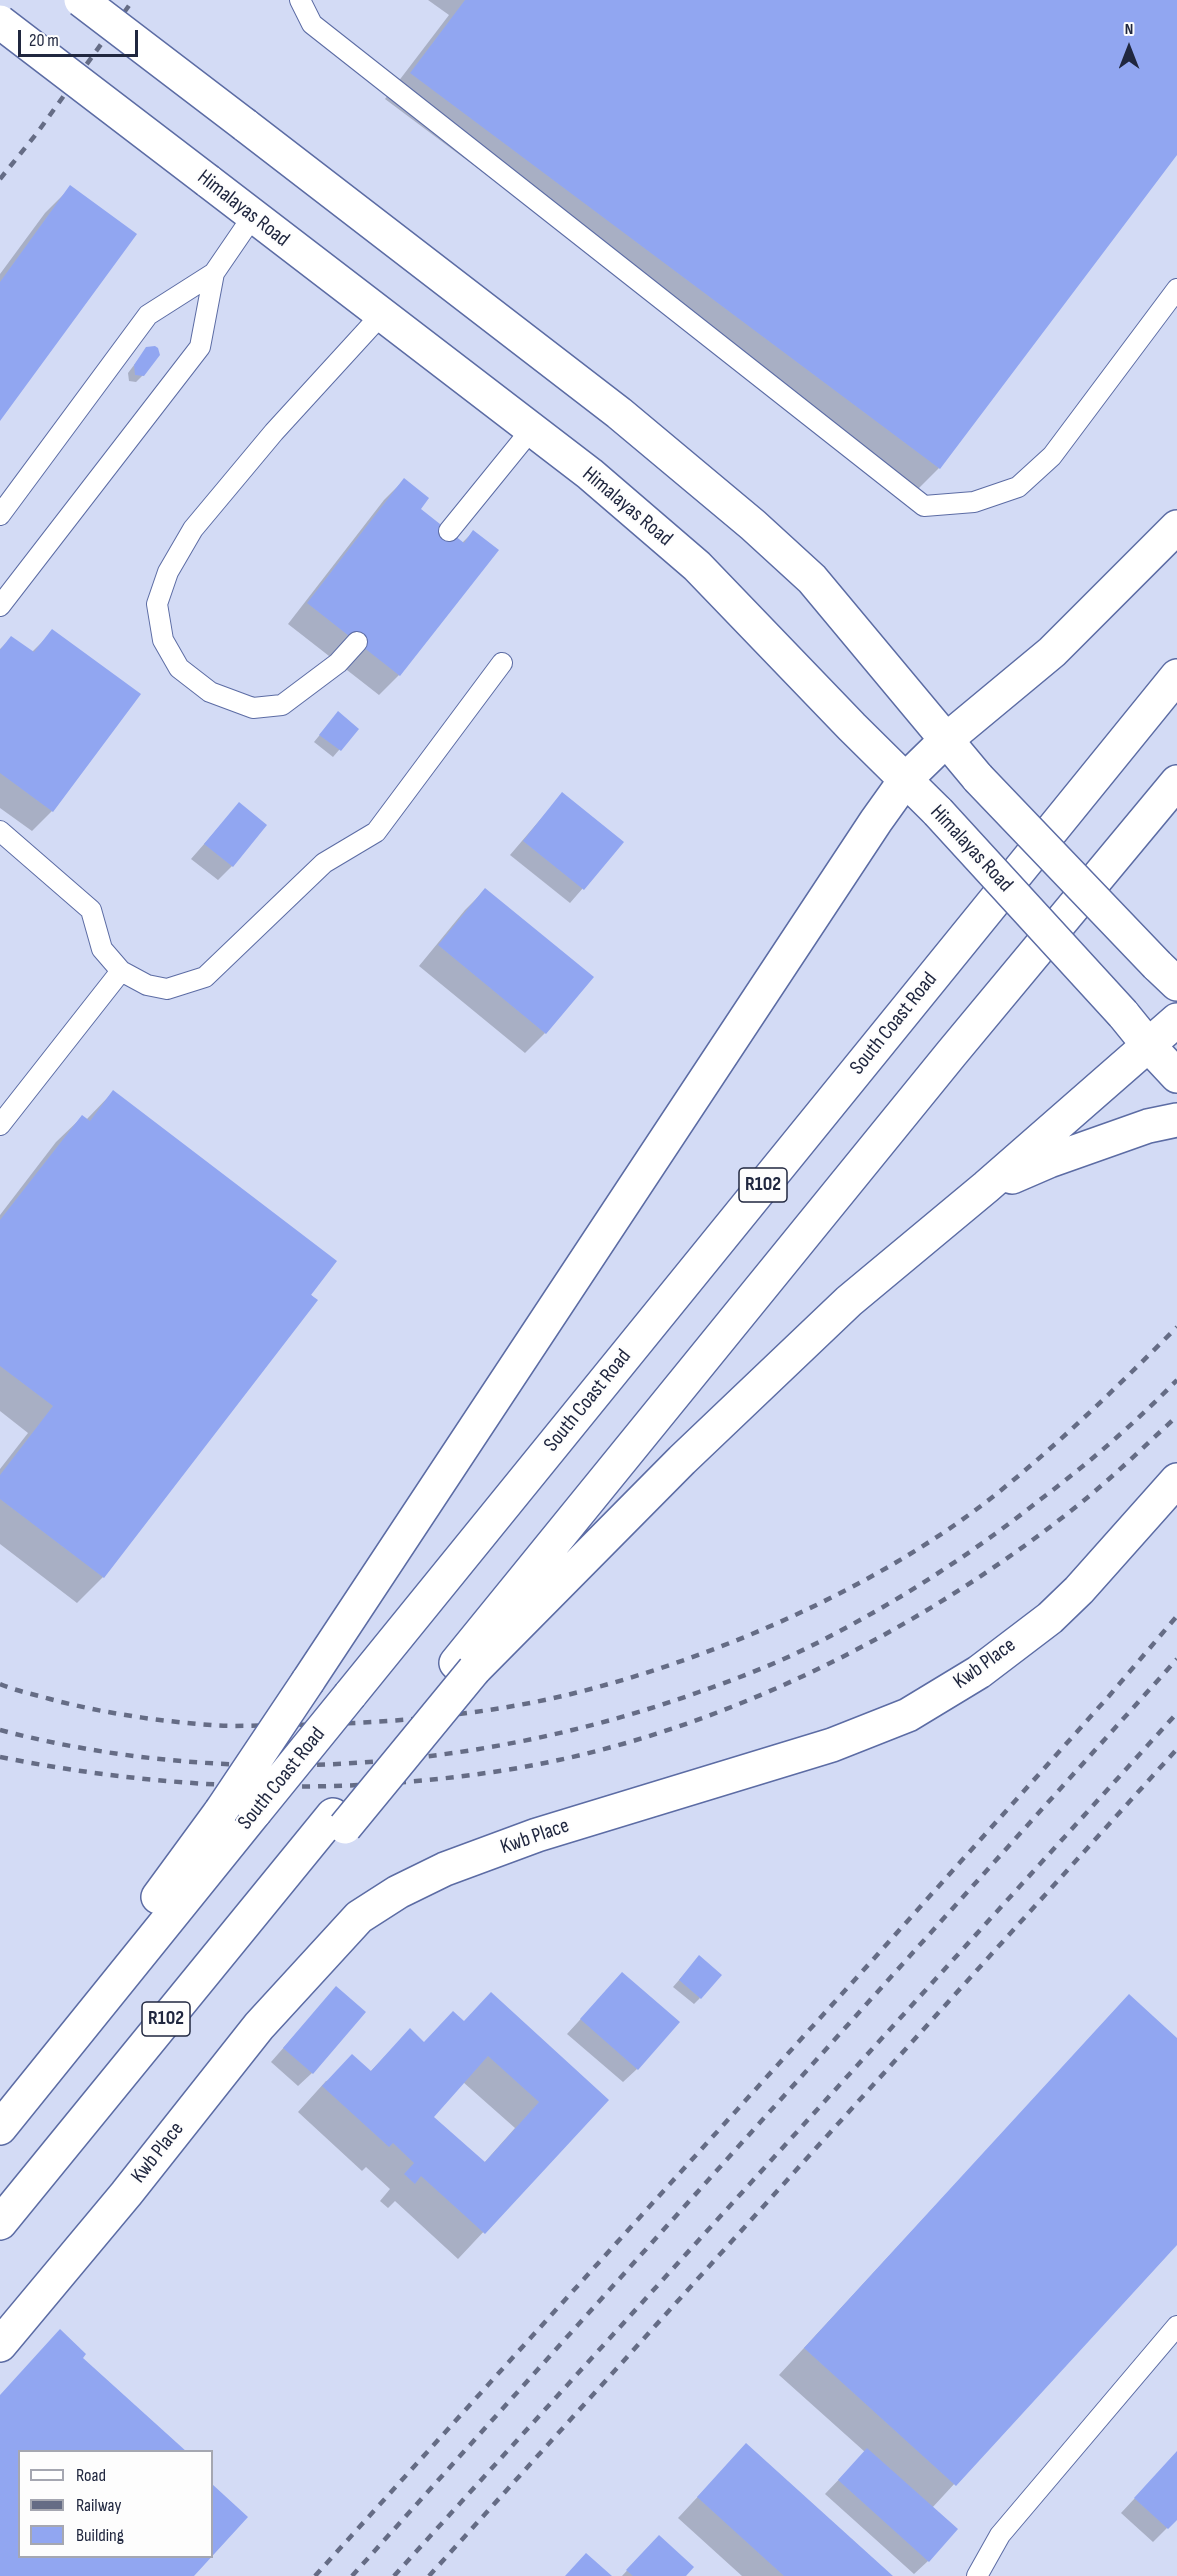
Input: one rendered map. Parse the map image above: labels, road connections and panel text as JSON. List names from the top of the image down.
{
  "streets": {
    "main road": [
      "Himalayas Road",
      "South Coast Road",
      "R102",
      "Kwb Place"
    ]
  },
  "legend": ["Road", "Railway", "Building"],
  "scale_bar": "20 m",
  "north": "top"
}
